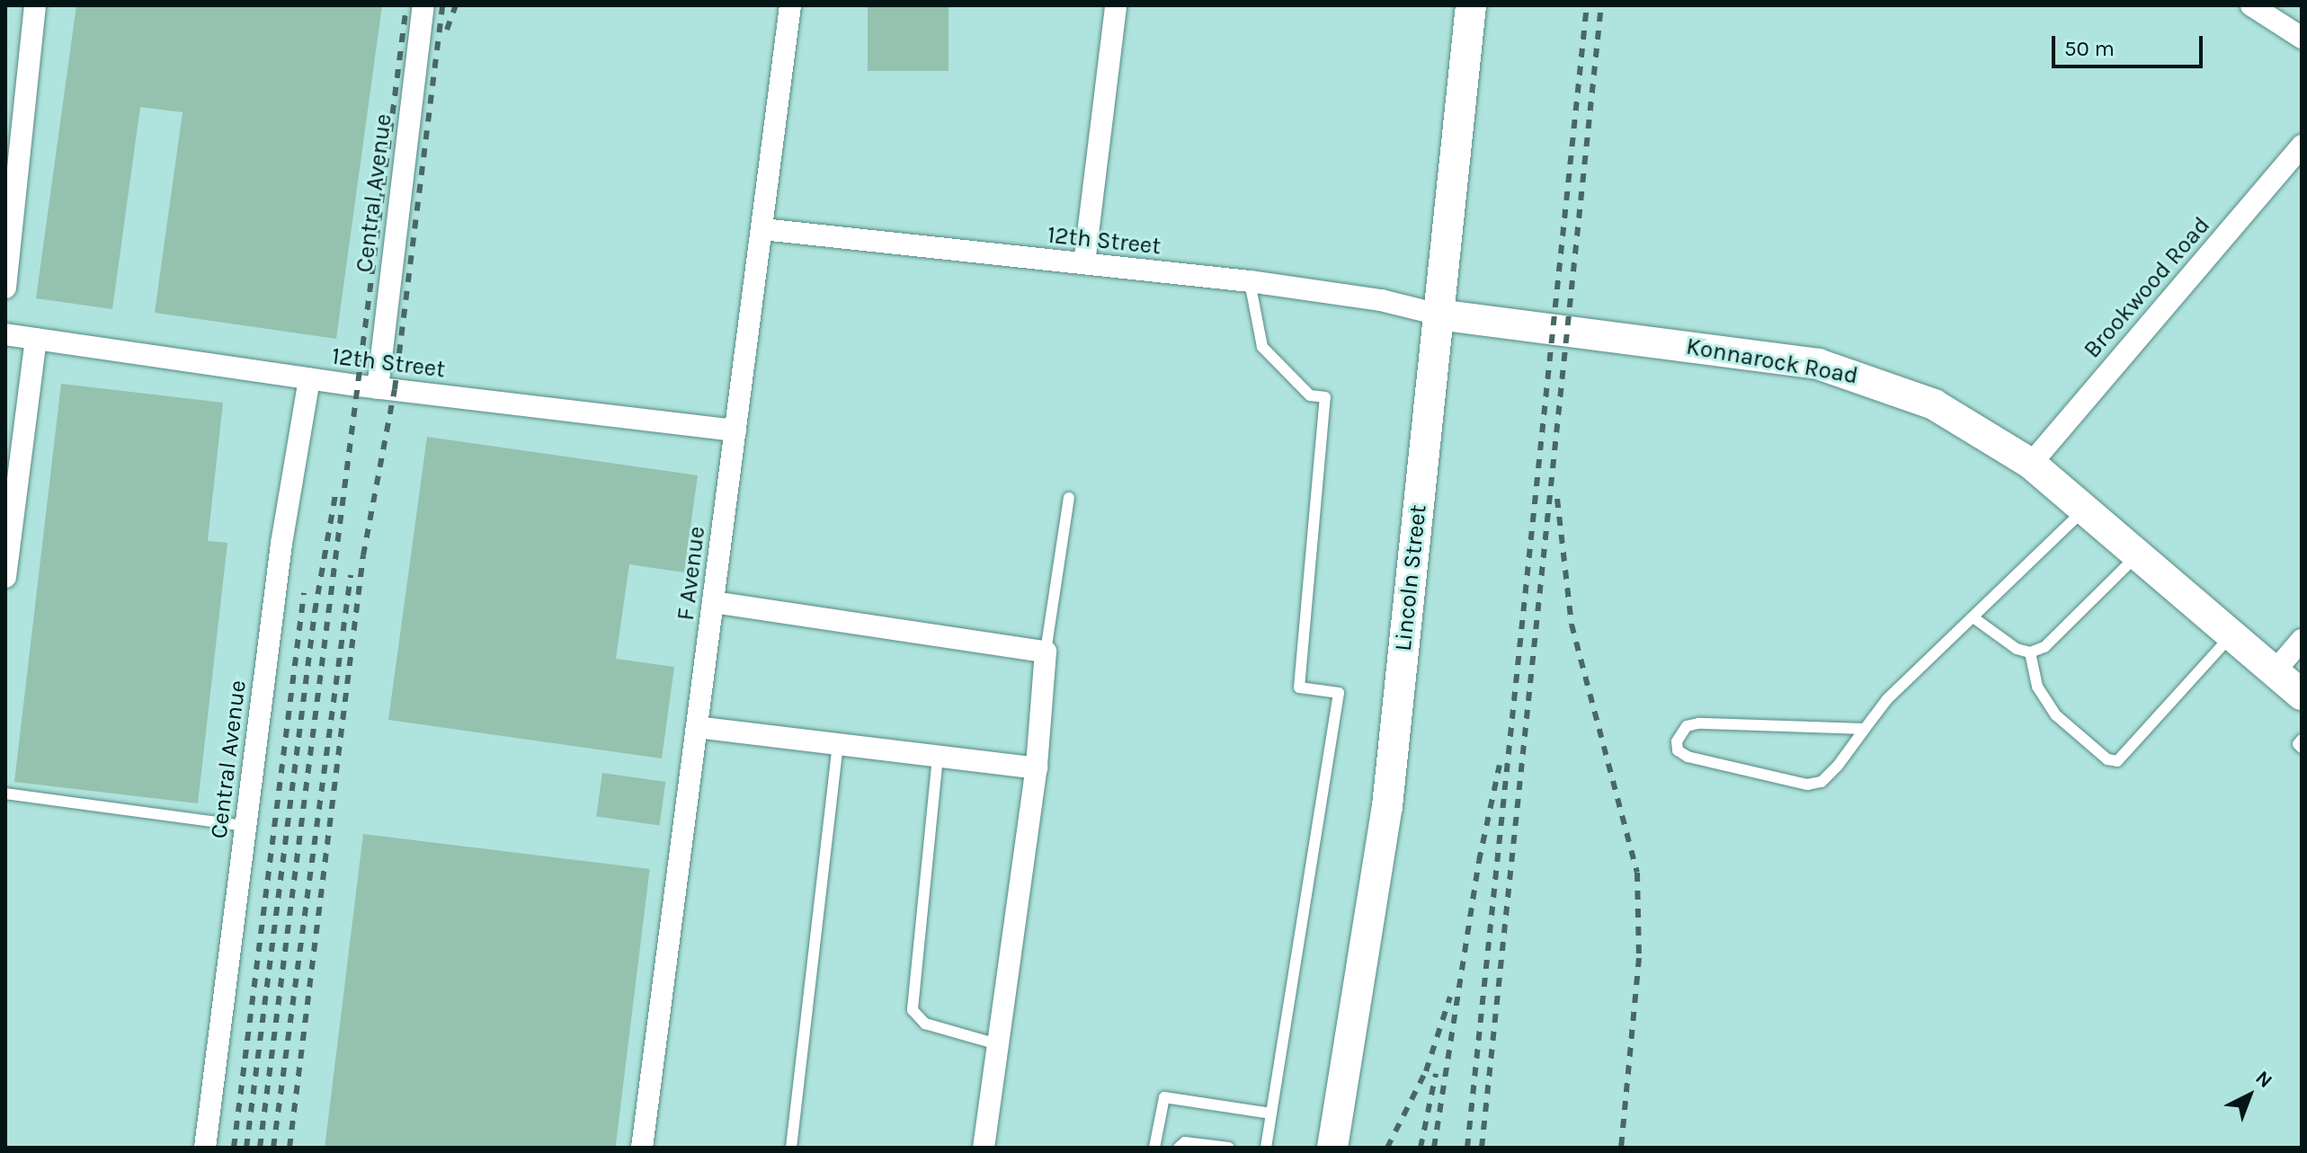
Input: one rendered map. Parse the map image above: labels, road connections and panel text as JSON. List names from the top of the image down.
{
  "streets": {
    "main road": ["Konnarock Road", "Lincoln Street"],
    "street": [
      "Central Avenue",
      "12th Street",
      "Brookwood Road",
      "F Avenue"
    ]
  },
  "crossings": [
    ["Central Avenue", "12th Street"],
    ["12th Street", "Konnarock Road"],
    ["12th Street", "F Avenue"],
    ["12th Street", "Lincoln Street"],
    ["Brookwood Road", "Konnarock Road"],
    ["Konnarock Road", "Lincoln Street"]
  ],
  "scale_bar": "50 m",
  "north": "top right"
}
